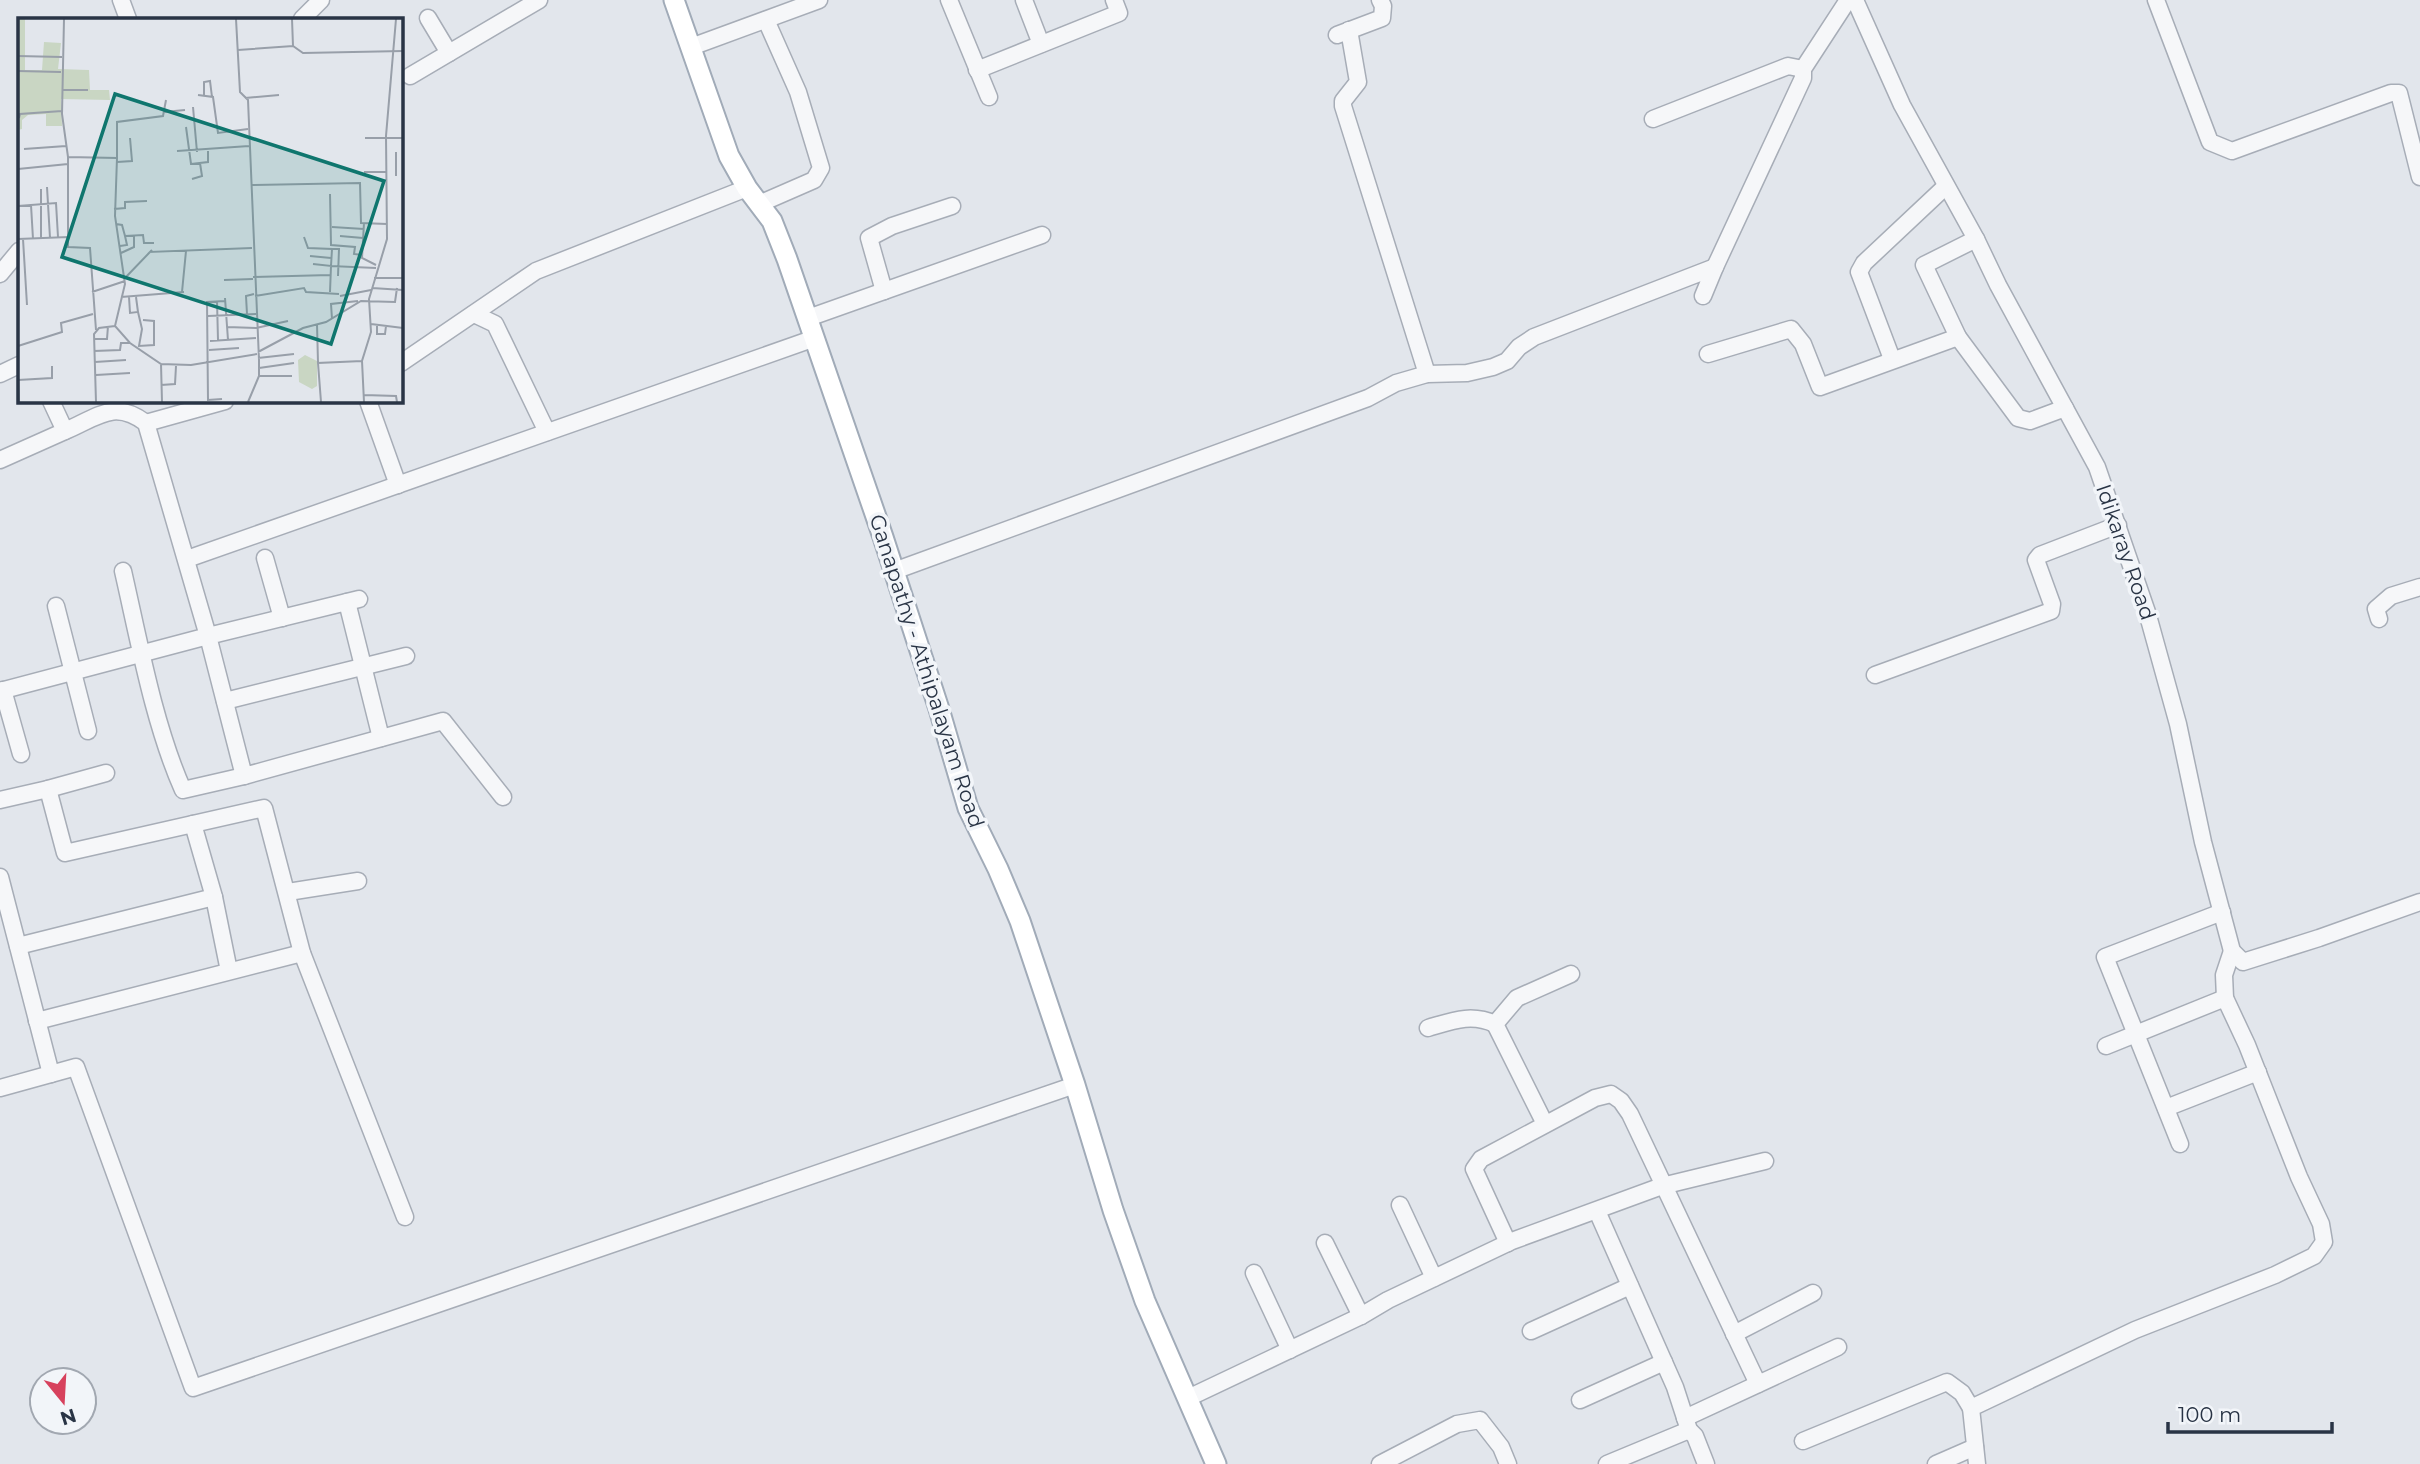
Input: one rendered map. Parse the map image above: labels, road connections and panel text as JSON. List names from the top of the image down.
{
  "streets": {
    "main road": ["Ganapathy - Athipalayam Road"],
    "street": ["Idikaray Road"]
  },
  "scale_bar": "100 m",
  "north": "bottom"
}
